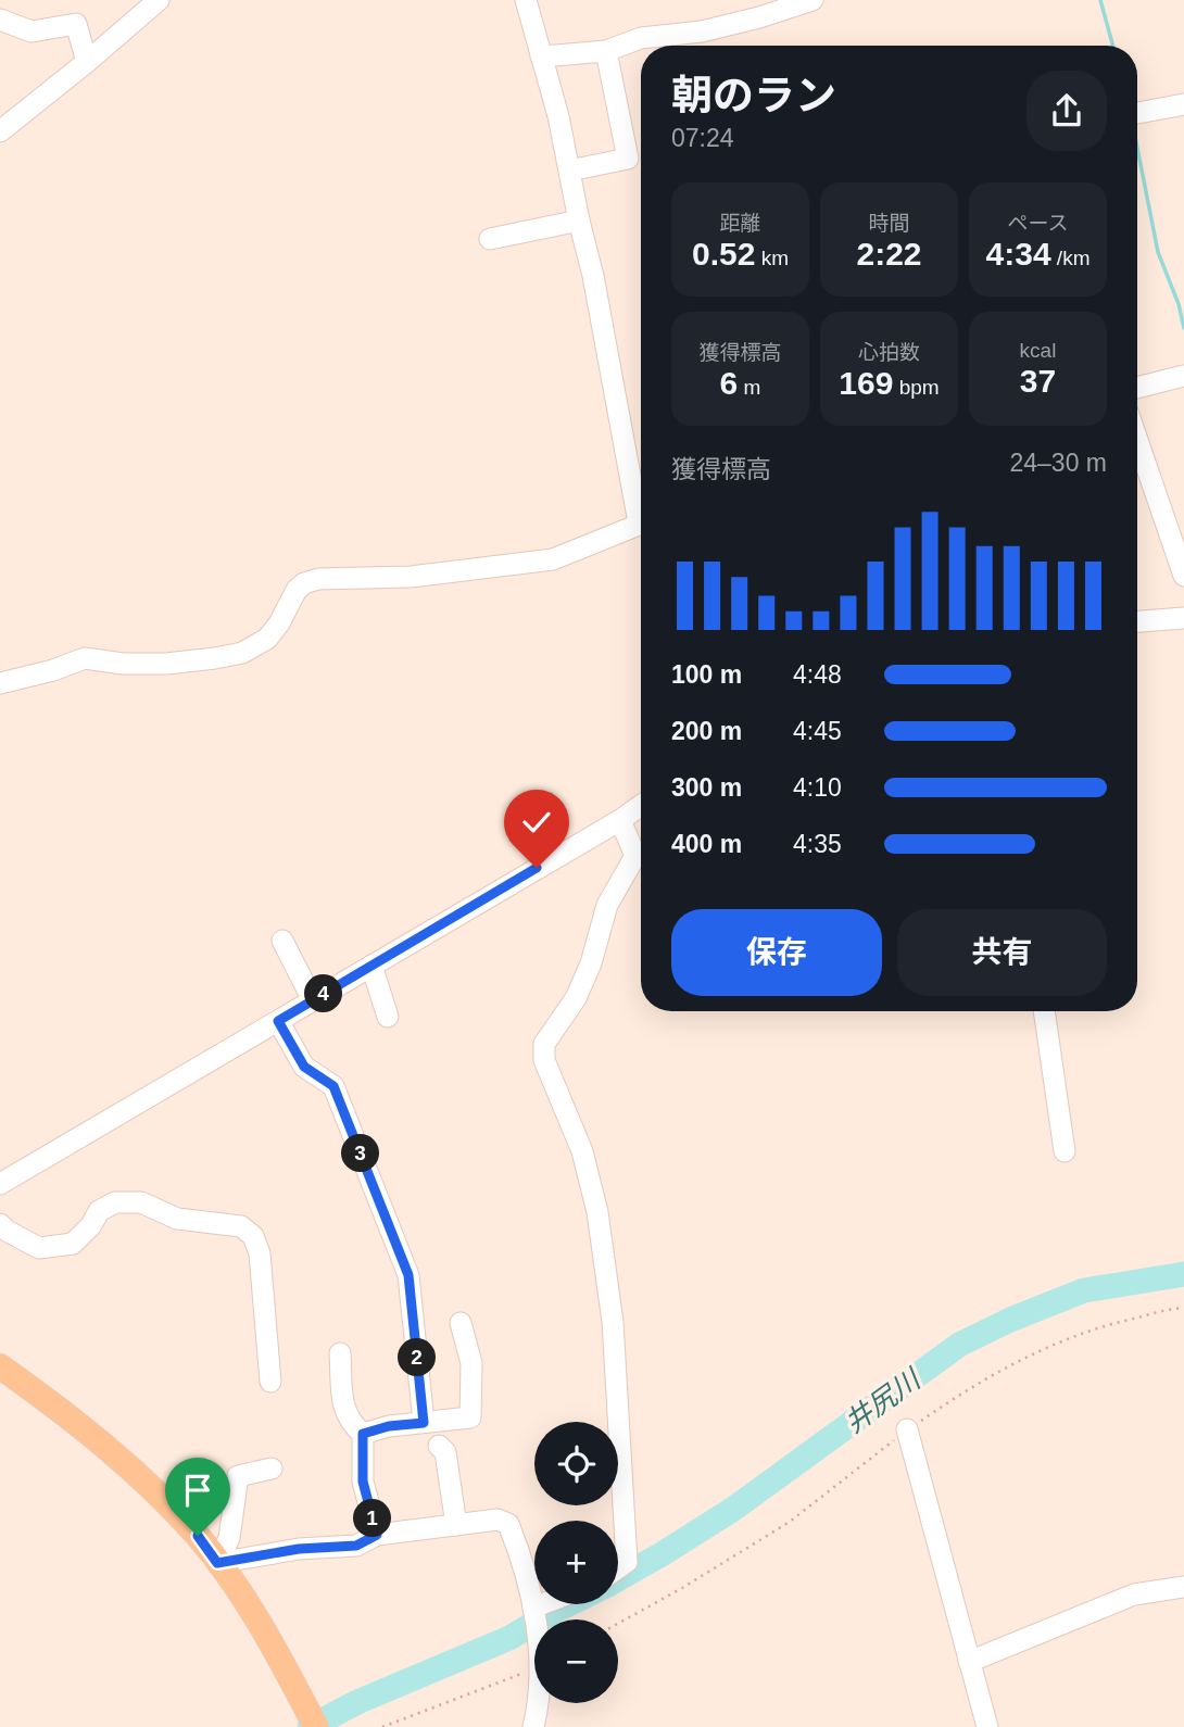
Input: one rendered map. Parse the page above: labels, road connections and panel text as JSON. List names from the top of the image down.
{
  "water": ["井尻川"],
  "page": {
    "heading": ["朝のラン", "07:24"],
    "stats": [
      ["距離", "0.52 km"],
      ["時間", "2:22"],
      ["ペース", "4:34 /km"],
      ["獲得標高", "6 m"],
      ["心拍数", "169 bpm"],
      ["kcal", "37"]
    ],
    "chart": ["獲得標高", "24–30 m"],
    "list": [
      {
        "name": "100 m",
        "note": "4:48"
      },
      {
        "name": "200 m",
        "note": "4:45"
      },
      {
        "name": "300 m",
        "note": "4:10"
      },
      {
        "name": "400 m",
        "note": "4:35"
      }
    ],
    "buttons": ["保存", "共有"],
    "pins": [
      "4",
      "3",
      "2",
      "1"
    ],
    "map_buttons": ["+", "−"]
  }
}
